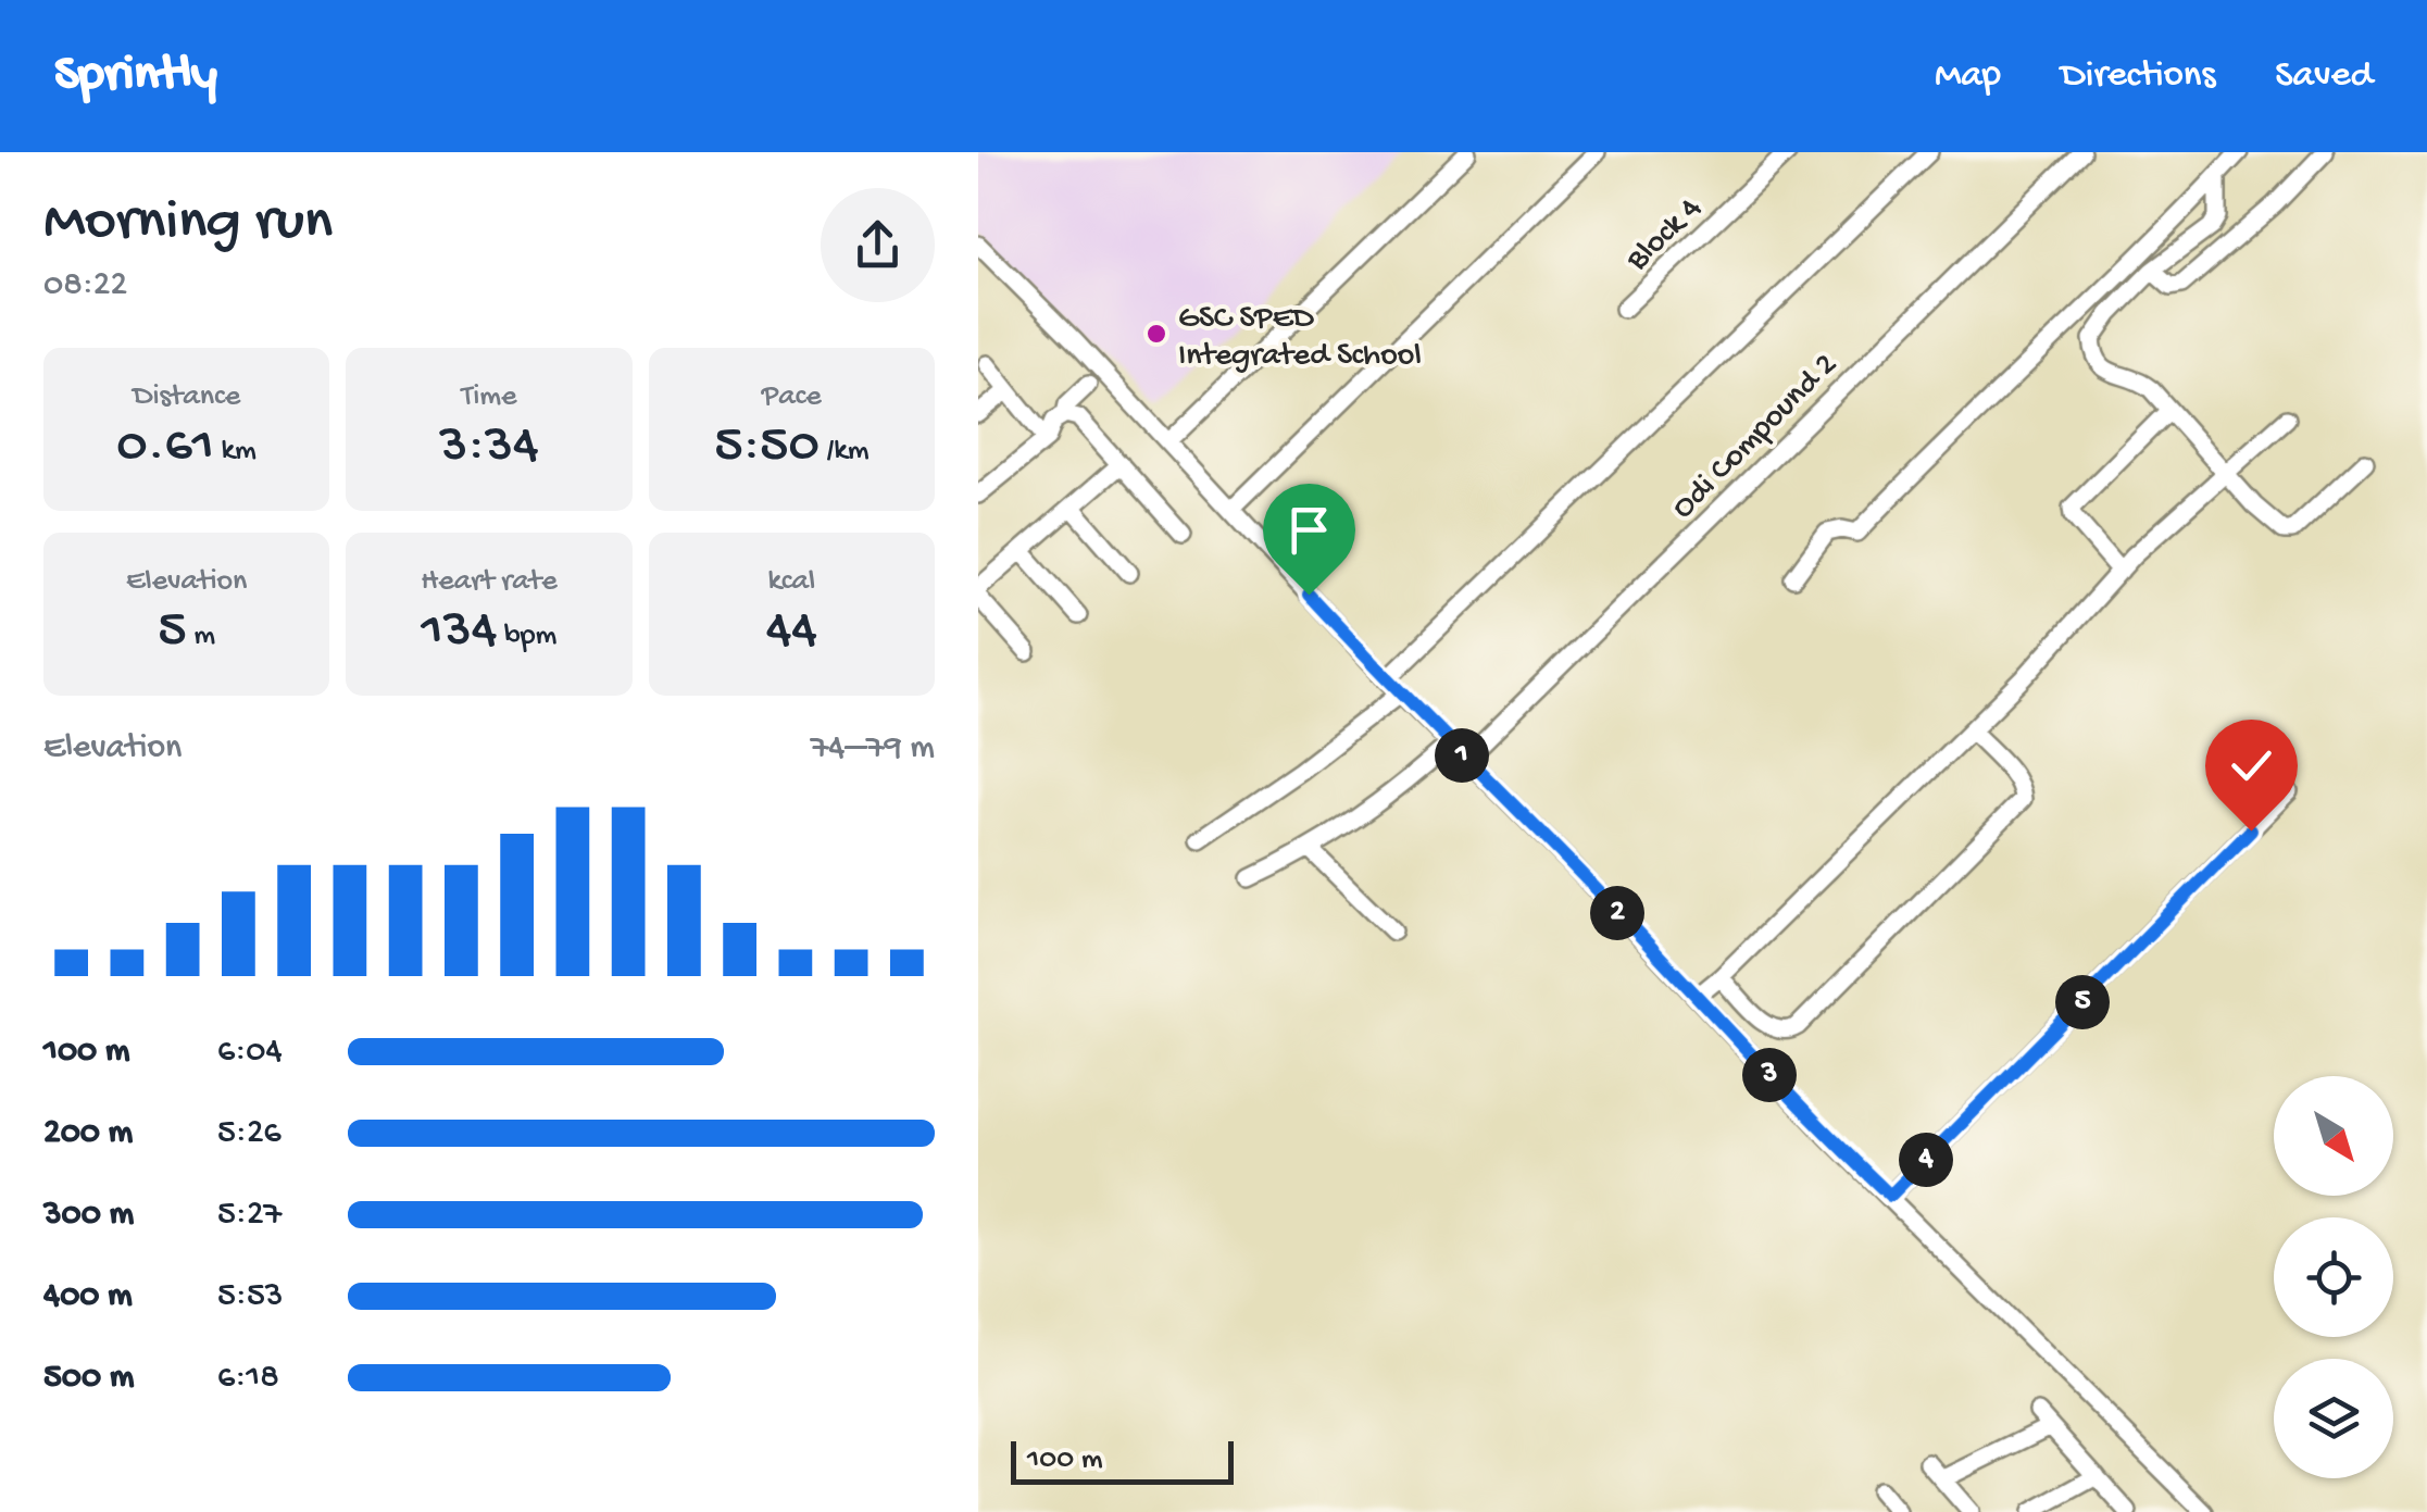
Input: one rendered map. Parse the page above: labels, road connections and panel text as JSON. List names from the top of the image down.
{
  "streets": {
    "street": ["Block 4", "Odi Compound 2"]
  },
  "places": ["GSC SPED Integrated School"],
  "scale_bar": "100 m",
  "north": "bottom right",
  "page": {
    "header": "Sprintly",
    "nav": ["Map", "Directions", "Saved"],
    "heading": ["Morning run", "08:22"],
    "stats": [
      ["Distance", "0.61 km"],
      ["Time", "3:34"],
      ["Pace", "5:50 /km"],
      ["Elevation", "5 m"],
      ["Heart rate", "134 bpm"],
      ["kcal", "44"]
    ],
    "chart": ["Elevation", "74–79 m"],
    "pins": [
      "1",
      "2",
      "5",
      "3",
      "4"
    ],
    "list": [
      {
        "name": "100 m",
        "note": "6:04"
      },
      {
        "name": "200 m",
        "note": "5:26"
      },
      {
        "name": "300 m",
        "note": "5:27"
      },
      {
        "name": "400 m",
        "note": "5:53"
      },
      {
        "name": "500 m",
        "note": "6:18"
      }
    ],
    "scale": "100 m"
  }
}
